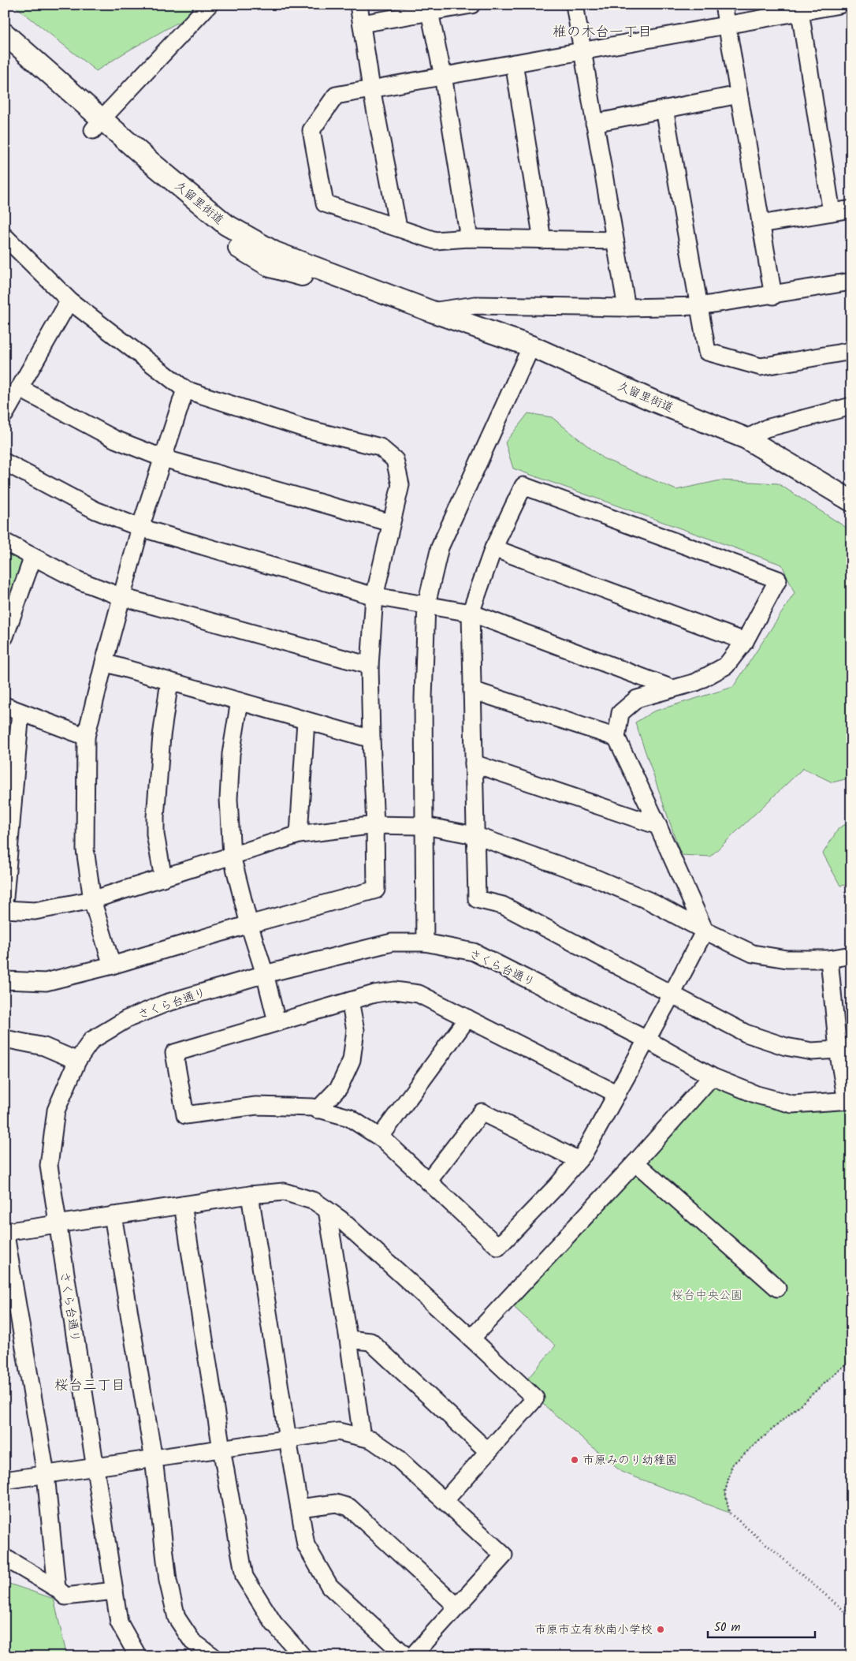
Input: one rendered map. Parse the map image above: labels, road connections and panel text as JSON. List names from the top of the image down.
{
  "streets": {
    "main road": ["久留里街道"],
    "street": ["さくら台通り"]
  },
  "districts": ["椎の木台一丁目", "桜台三丁目"],
  "parks": ["桜台中央公園"],
  "places": ["市原みのり幼稚園", "市原市立有秋南小学校"],
  "scale_bar": "50 m"
}
